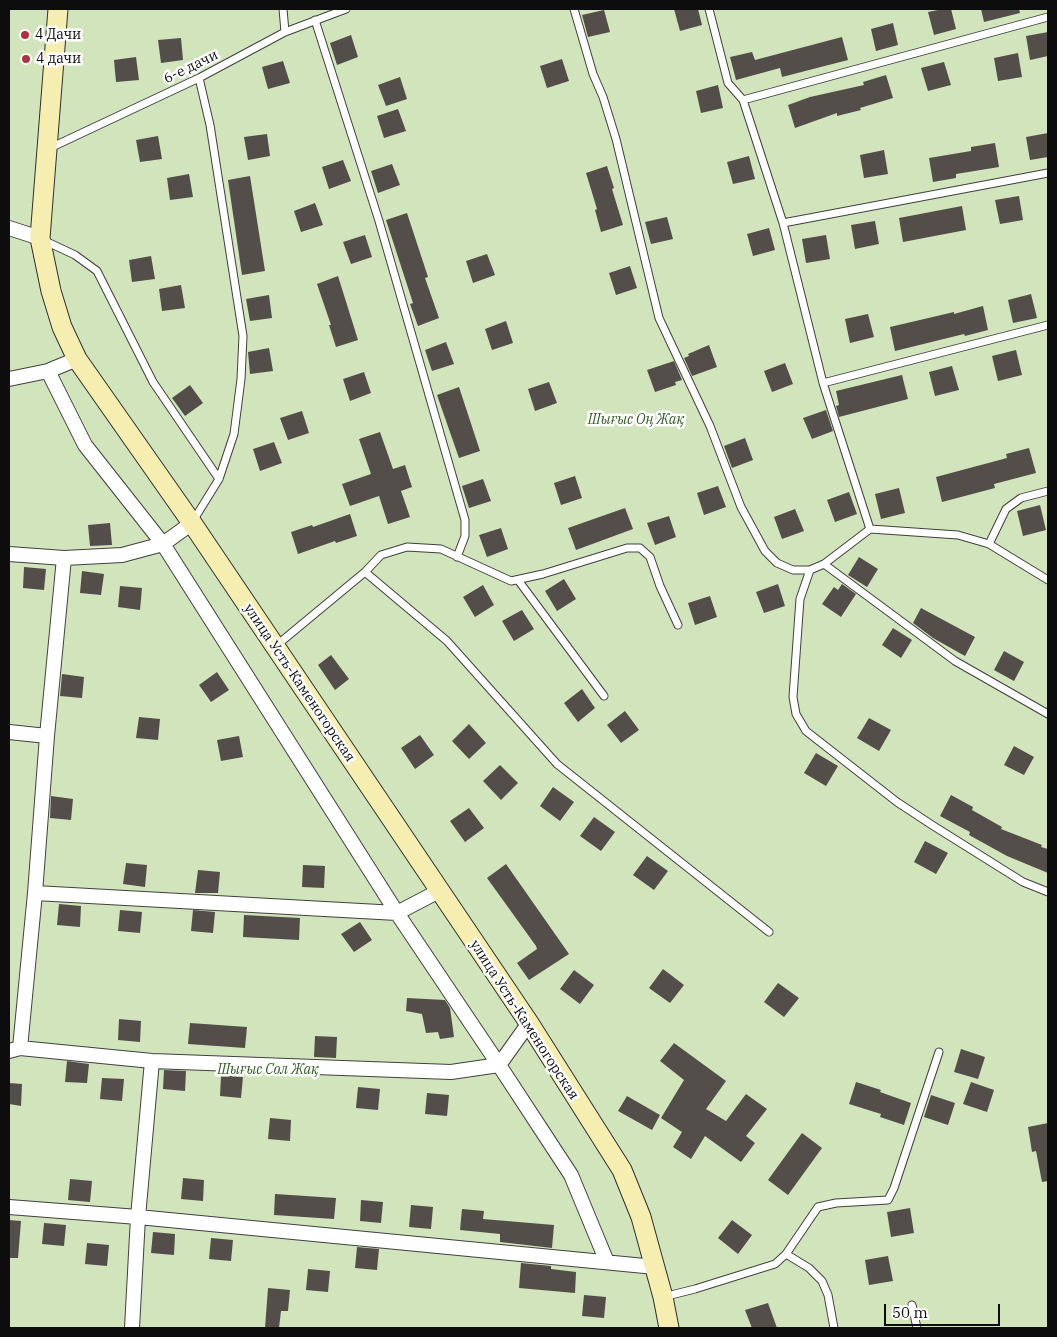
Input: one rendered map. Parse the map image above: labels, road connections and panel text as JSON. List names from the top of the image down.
{
  "streets": {
    "street": ["улица Усть-Каменогорская"],
    "lane": ["6-е дачи"]
  },
  "crossings": [
    ["6-е дачи", "улица Усть-Каменогорская"]
  ],
  "parks": ["Шығыс Оң Жақ", "Шығыс Сол Жақ"],
  "places": ["4 Дачи", "4 дачи"],
  "scale_bar": "50 m"
}
